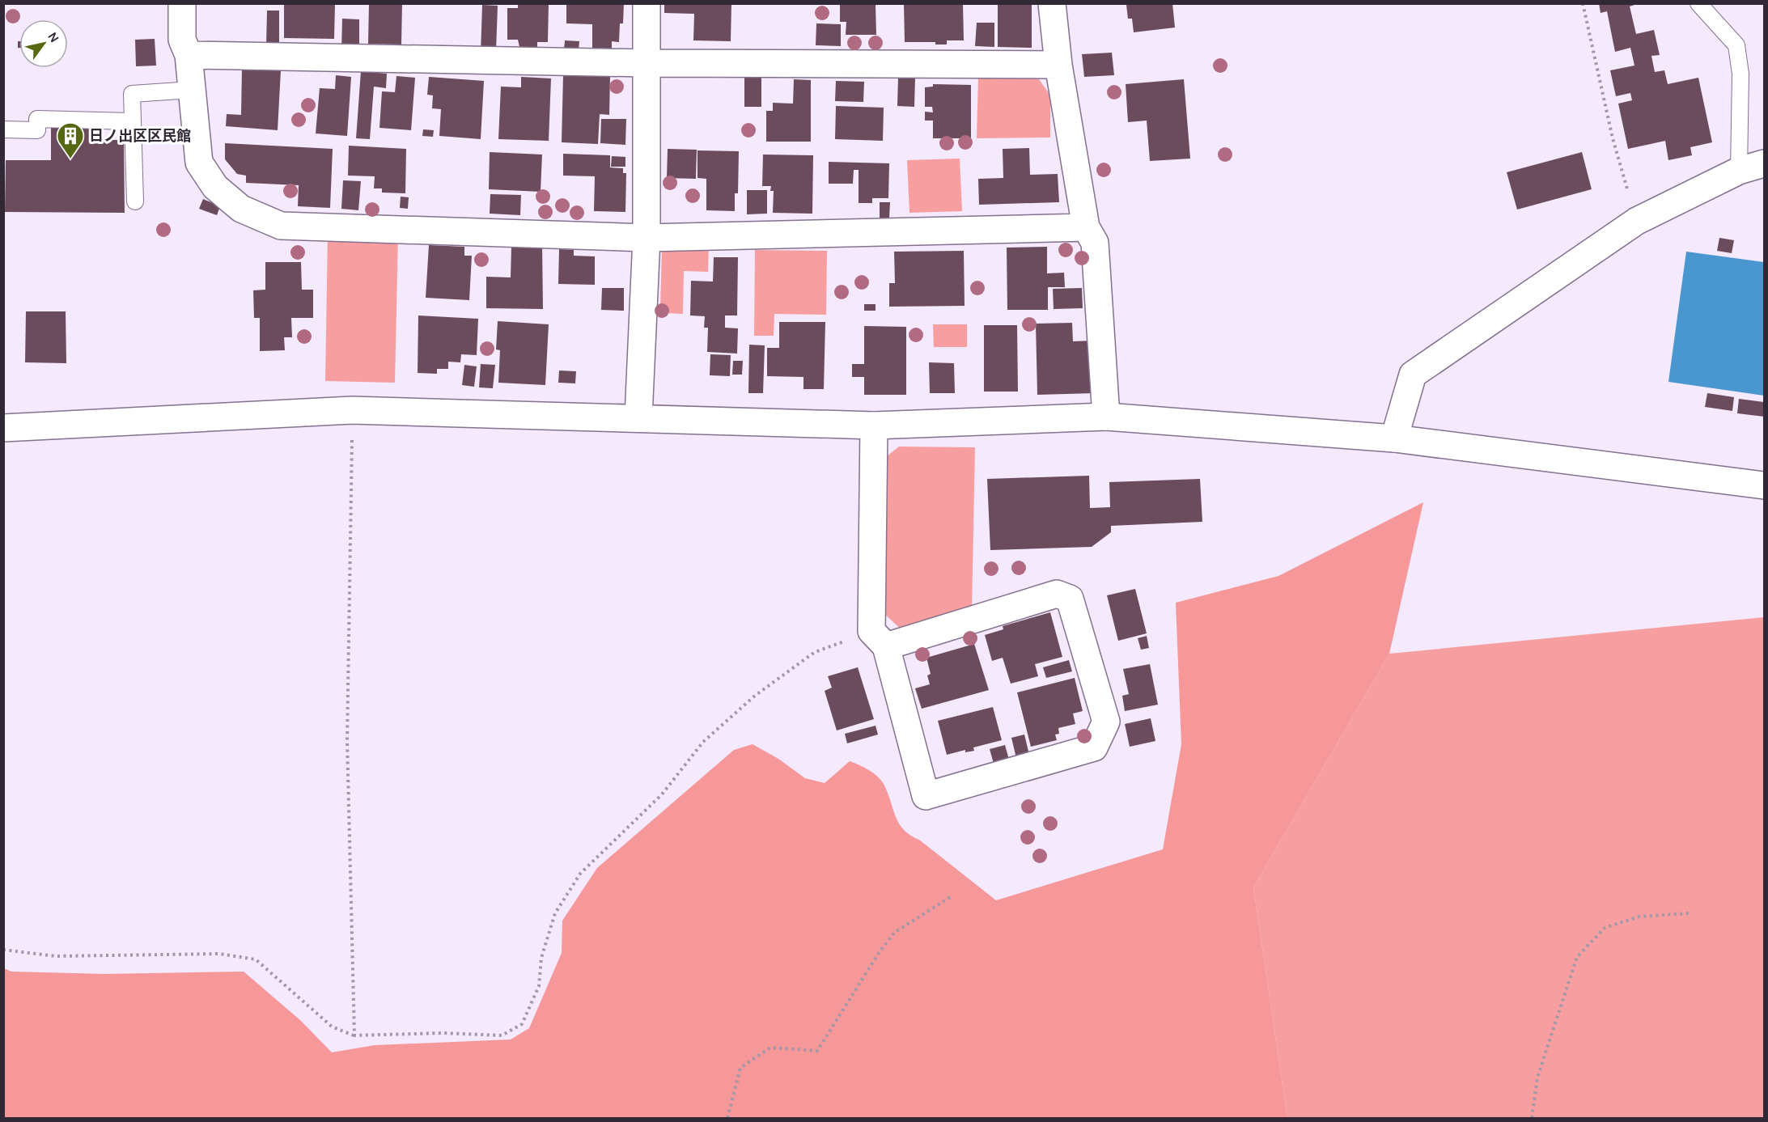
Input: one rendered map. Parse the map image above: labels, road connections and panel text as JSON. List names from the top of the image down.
{
  "places": {
    "building": ["日ノ出区区民館"]
  },
  "north": "top right"
}
